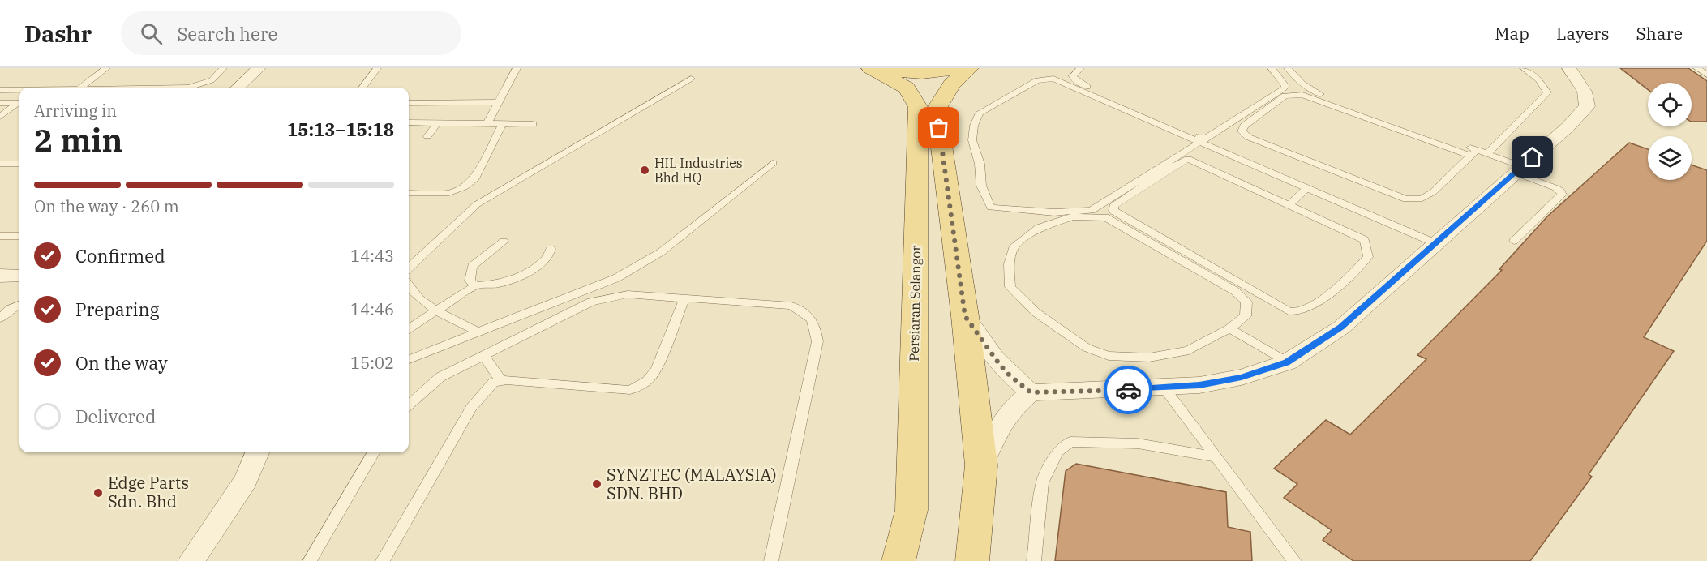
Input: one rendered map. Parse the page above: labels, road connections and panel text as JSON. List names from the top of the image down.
{
  "streets": {
    "main road": ["Persiaran Selangor"]
  },
  "places": ["HIL Industries Bhd HQ", "SYNZTEC (MALAYSIA) SDN. BHD", "Edge Parts Sdn. Bhd"],
  "page": {
    "header": "Dashr",
    "search": "Search here",
    "nav": ["Map", "Layers", "Share"],
    "heading": ["2 min", "Arriving in", "15:13–15:18"],
    "bar": "On the way · 260 m",
    "list": [
      ["Confirmed", "14:43"],
      ["Preparing", "14:46"],
      ["On the way", "15:02"],
      "Delivered"
    ]
  }
}
